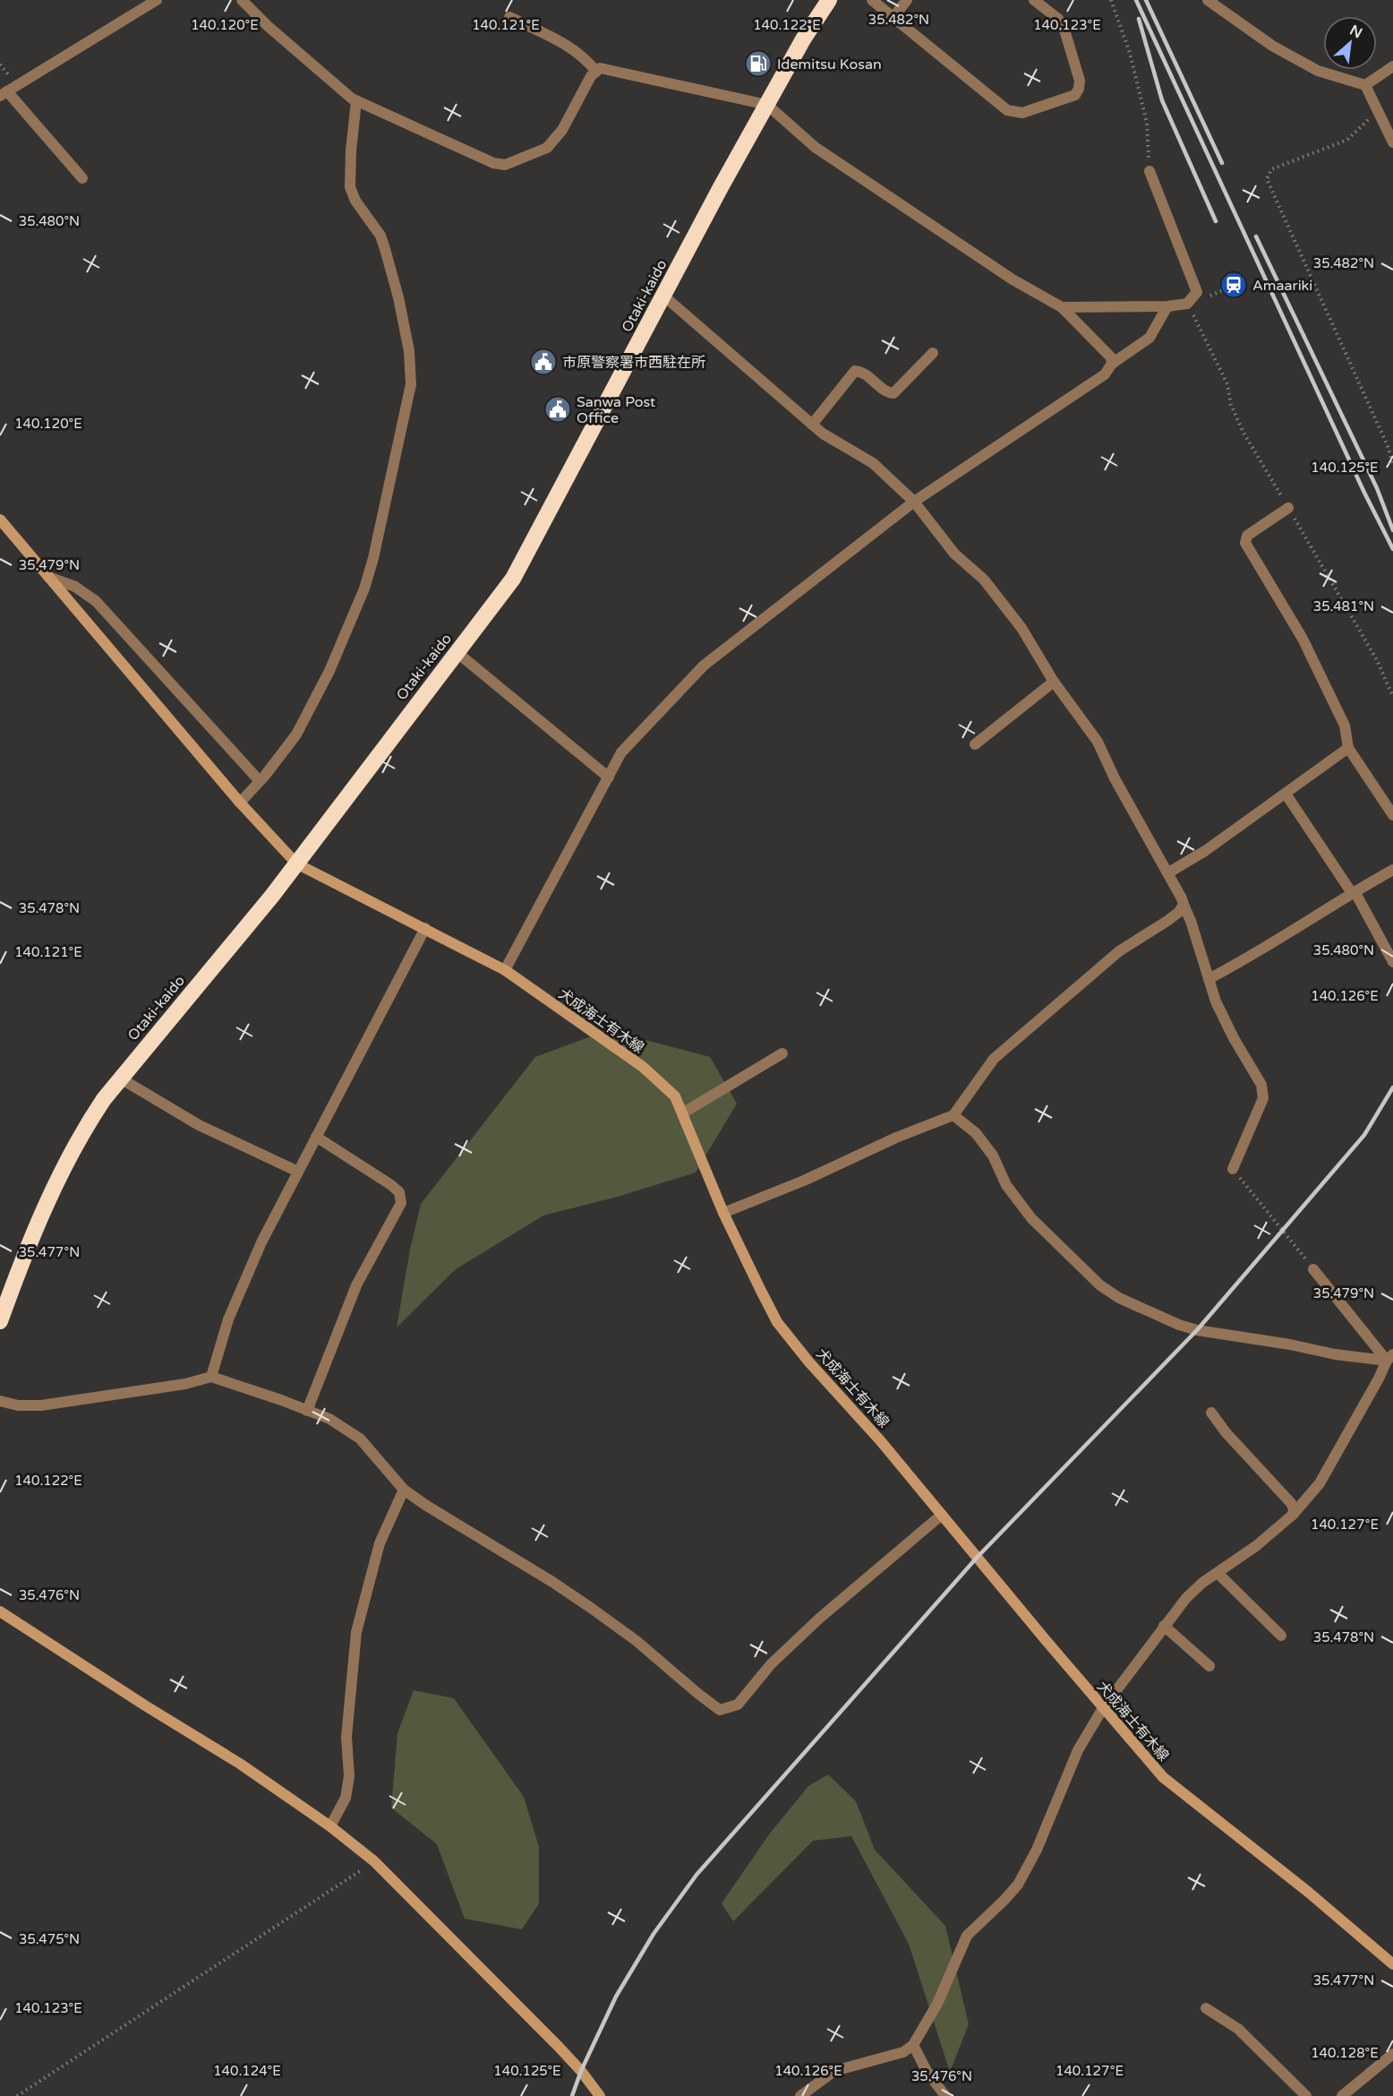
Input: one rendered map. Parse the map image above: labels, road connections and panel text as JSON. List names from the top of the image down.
{
  "streets": {
    "highway": ["Otaki-kaido"],
    "main road": ["犬成海士有木線"]
  },
  "crossings": [
    ["Otaki-kaido", "犬成海士有木線"]
  ],
  "places": {
    "fuel station": ["Idemitsu Kosan"],
    "station": ["Amaariki"],
    "public building": ["市原警察署市西駐在所", "Sanwa Post Office"]
  },
  "north": "top right",
  "coordinates": [
    "35.482°N",
    "140.120°E",
    "140.121°E",
    "140.122°E",
    "140.123°E",
    "35.480°N",
    "140.125°E",
    "35.479°N",
    "35.481°N",
    "35.478°N",
    "140.126°E",
    "35.477°N",
    "140.127°E",
    "35.476°N",
    "35.475°N",
    "140.128°E",
    "140.124°E"
  ]
}
